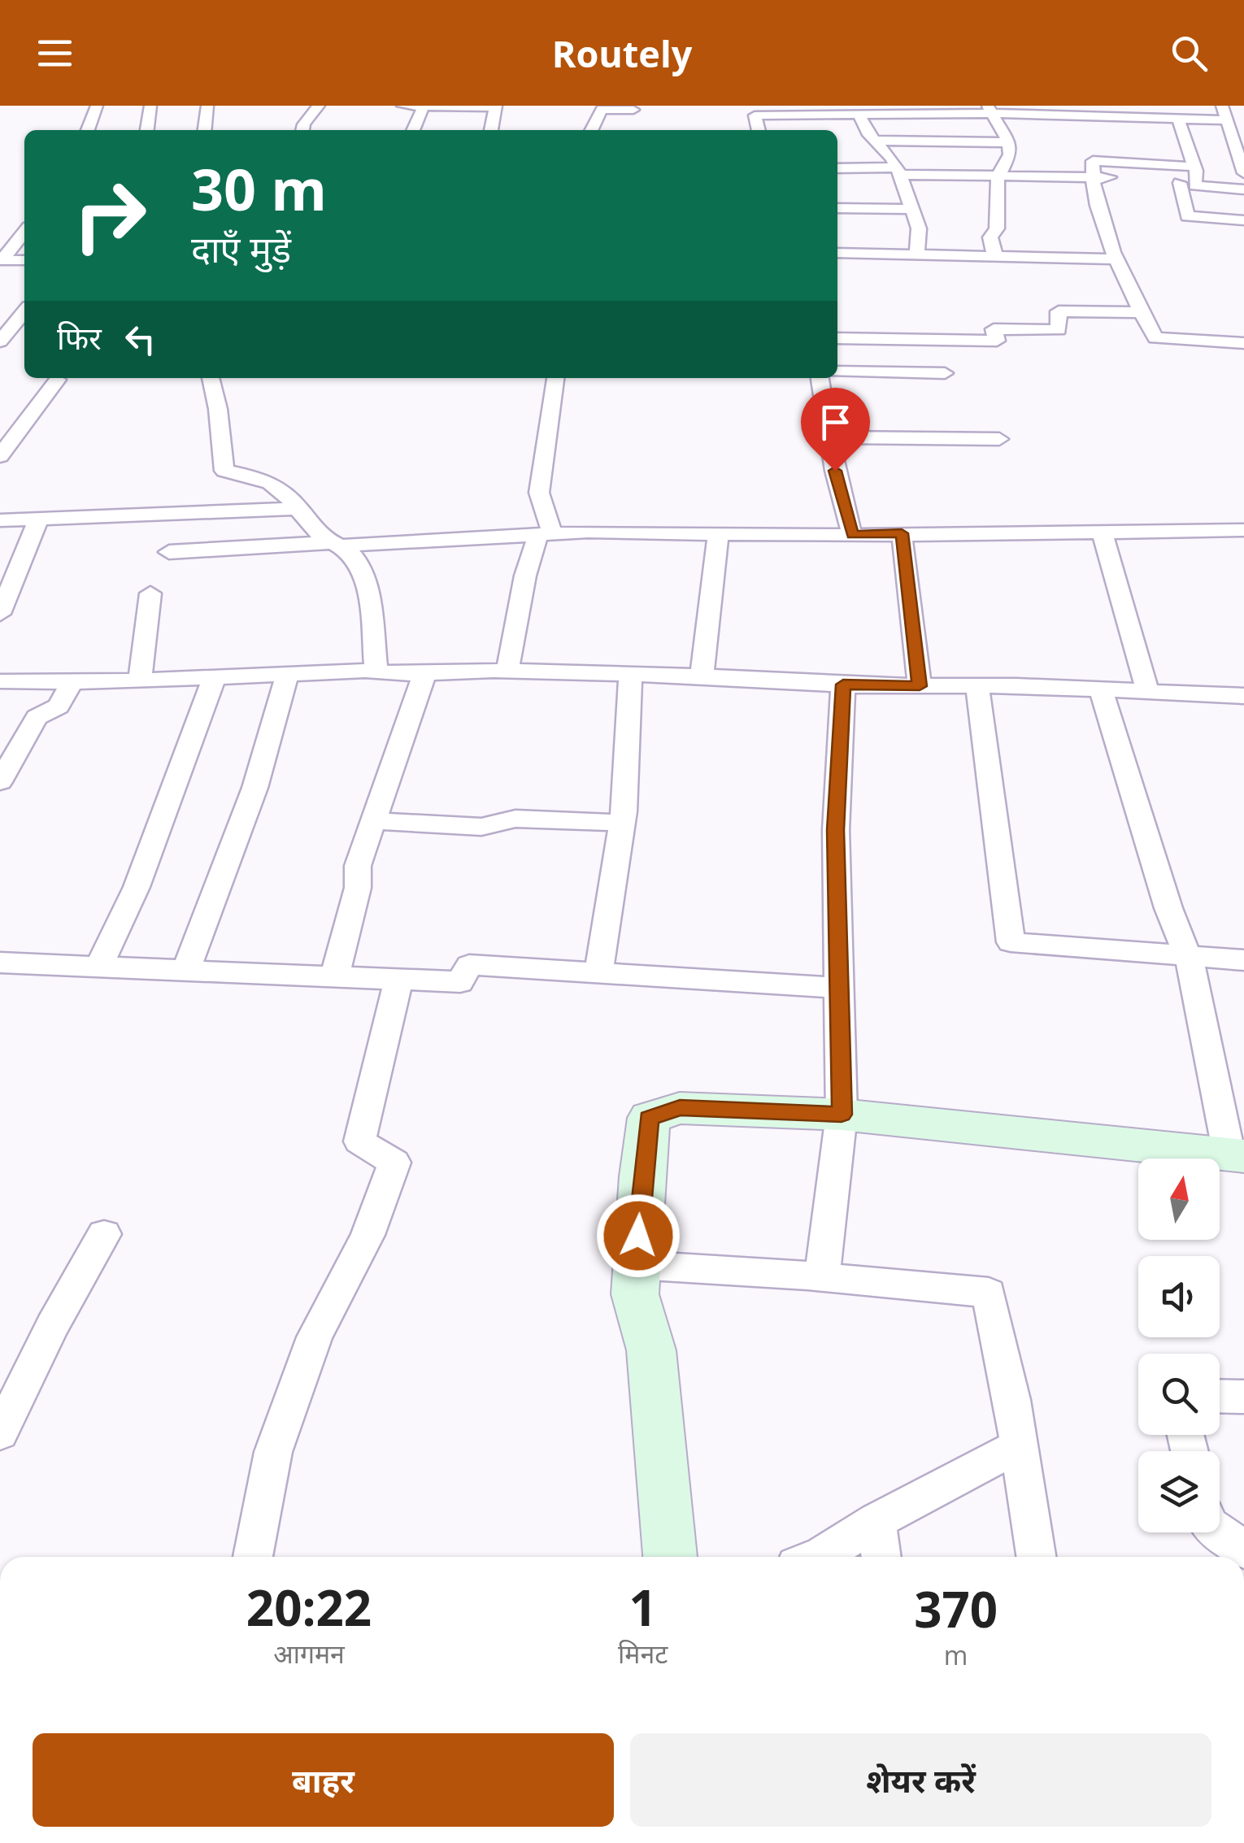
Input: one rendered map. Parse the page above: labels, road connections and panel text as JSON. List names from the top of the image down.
{
  "north": "top",
  "page": {
    "header": "Routely",
    "turn": ["30 m", "दाएँ मुड़ें"],
    "then": "फिर",
    "eta": [
      "20:22",
      "आगमन",
      "1",
      "मिनट",
      "370",
      "m"
    ],
    "buttons": ["बाहर", "शेयर करें"]
  }
}
